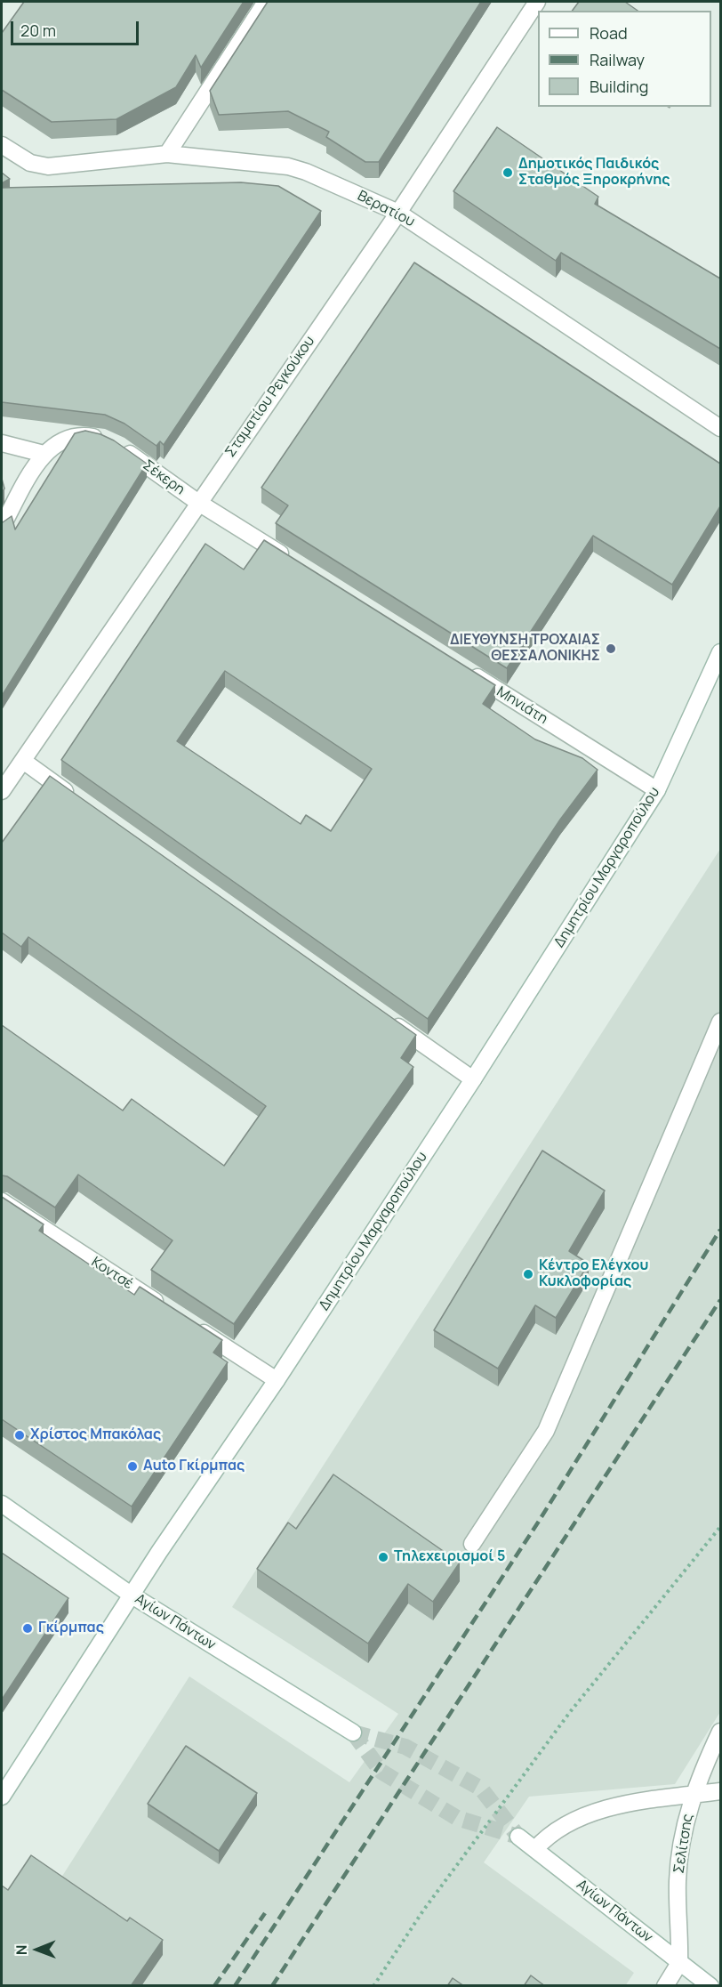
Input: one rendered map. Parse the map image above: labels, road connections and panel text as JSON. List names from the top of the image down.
{
  "streets": {
    "street": [
      "Βερατίου",
      "Σταματίου Ρεγκούκου",
      "Σέκερη",
      "Μηνιάτη",
      "Δημητρίου Μαργαροπούλου",
      "Κοντσέ",
      "Αγίων Πάντων",
      "Σελίτσης"
    ]
  },
  "crossings": [
    ["Βερατίου", "Σταματίου Ρεγκούκου"],
    ["Σταματίου Ρεγκούκου", "Σέκερη"],
    ["Μηνιάτη", "Δημητρίου Μαργαροπούλου"],
    ["Δημητρίου Μαργαροπούλου", "Αγίων Πάντων"],
    ["Αγίων Πάντων", "Σελίτσης"]
  ],
  "places": [
    "Δημοτικός Παιδικός Σταθμός Ξηροκρήνης",
    "ΔΙΕΥΘΥΝΣΗ ΤΡΟΧΑΙΑΣ ΘΕΣΣΑΛΟΝΙΚΗΣ",
    "Κέντρο Ελέγχου Κυκλοφορίας",
    "Χρίστος Μπακόλας",
    "Auto Γκίρμπας",
    "Τηλεχειρισμοί 5",
    "Γκίρμπας"
  ],
  "legend": ["Road", "Railway", "Building"],
  "scale_bar": "20 m",
  "north": "left"
}
